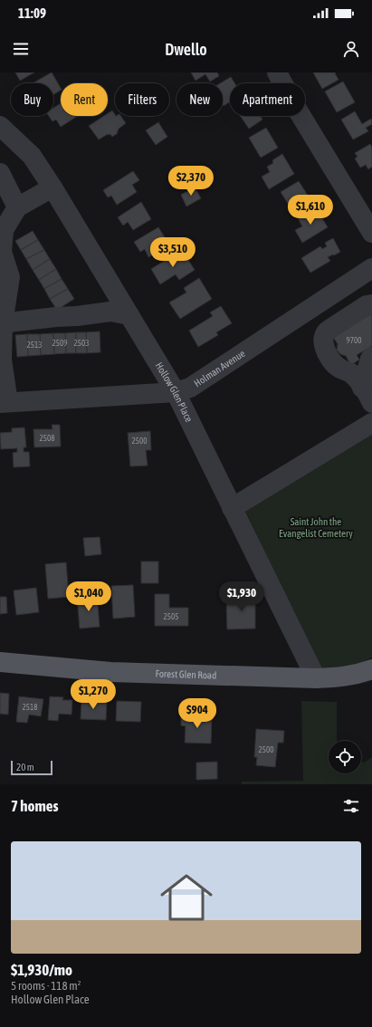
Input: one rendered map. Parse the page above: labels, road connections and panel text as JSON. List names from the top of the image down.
{
  "streets": {
    "main road": ["Forest Glen Road"],
    "street": ["Holman Avenue", "Hollow Glen Place"]
  },
  "crossings": [
    ["Holman Avenue", "Hollow Glen Place"],
    ["Hollow Glen Place", "Forest Glen Road"]
  ],
  "parks": ["Saint John the Evangelist Cemetery"],
  "house_numbers": [
    "9700",
    "2509",
    "2503",
    "2513",
    "2508",
    "2500",
    "2505",
    "2518",
    "2500"
  ],
  "scale_bar": "20 m",
  "page": {
    "status": "11:09",
    "header": "Dwello",
    "chip": [
      "Buy",
      "Rent",
      "Filters",
      "New",
      "Apartment"
    ],
    "price": [
      "$2,370",
      "$1,610",
      "$3,510",
      "$1,040",
      "$1,930",
      "$1,270",
      "$904"
    ],
    "scale": "20 m",
    "heading": "7 homes",
    "list": [
      {
        "name": "$1,930/mo",
        "note": "5 rooms · 118 m² · Hollow Glen Place"
      }
    ]
  }
}
